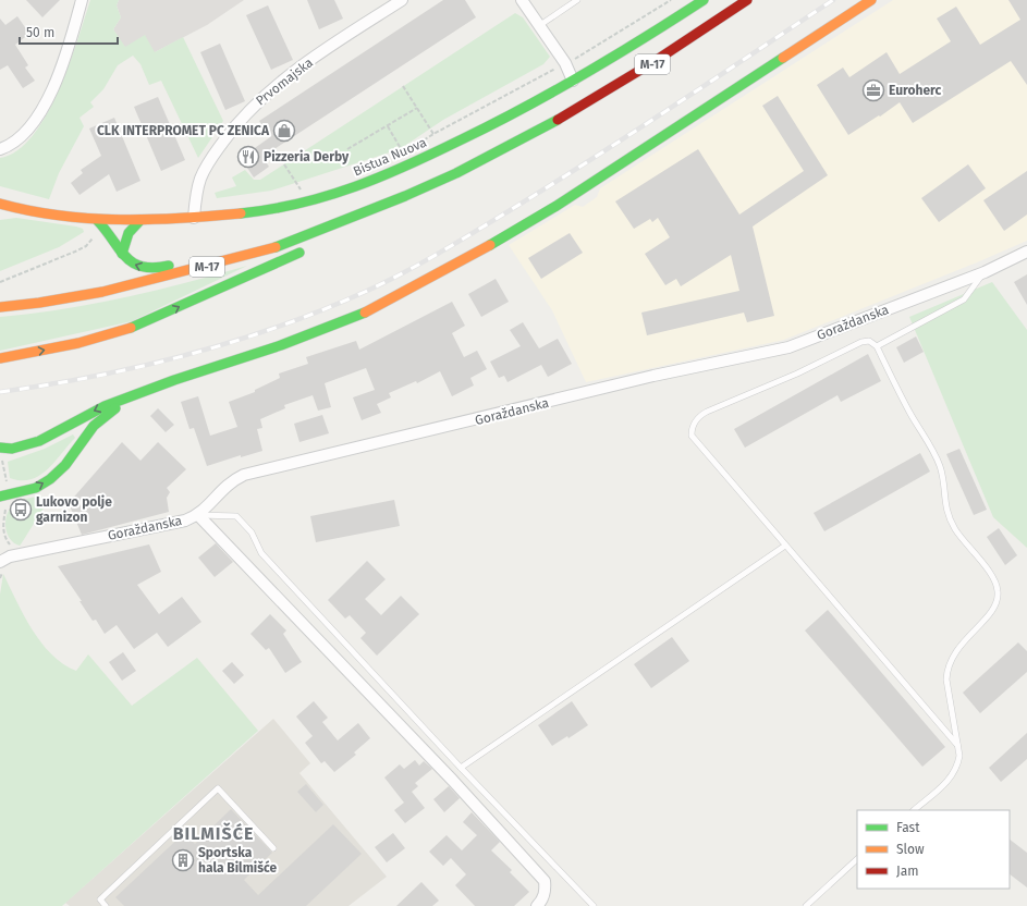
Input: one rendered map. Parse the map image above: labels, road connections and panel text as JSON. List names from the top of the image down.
{
  "streets": {
    "main road": ["M-17", "Bistua Nuova"],
    "street": ["Prvomajska", "Goraždanska"]
  },
  "crossings": [
    ["Prvomajska", "Bistua Nuova"]
  ],
  "districts": ["BILMIŠĆE"],
  "places": {
    "office": ["Euroherc"],
    "shop": ["CLK INTERPROMET PC ZENICA"],
    "restaurant": ["Pizzeria Derby"],
    "bus stop": ["Lukovo polje garnizon"],
    "building": ["Sportska hala Bilmišće"]
  },
  "legend": ["Fast", "Slow", "Jam"],
  "scale_bar": "50 m"
}
